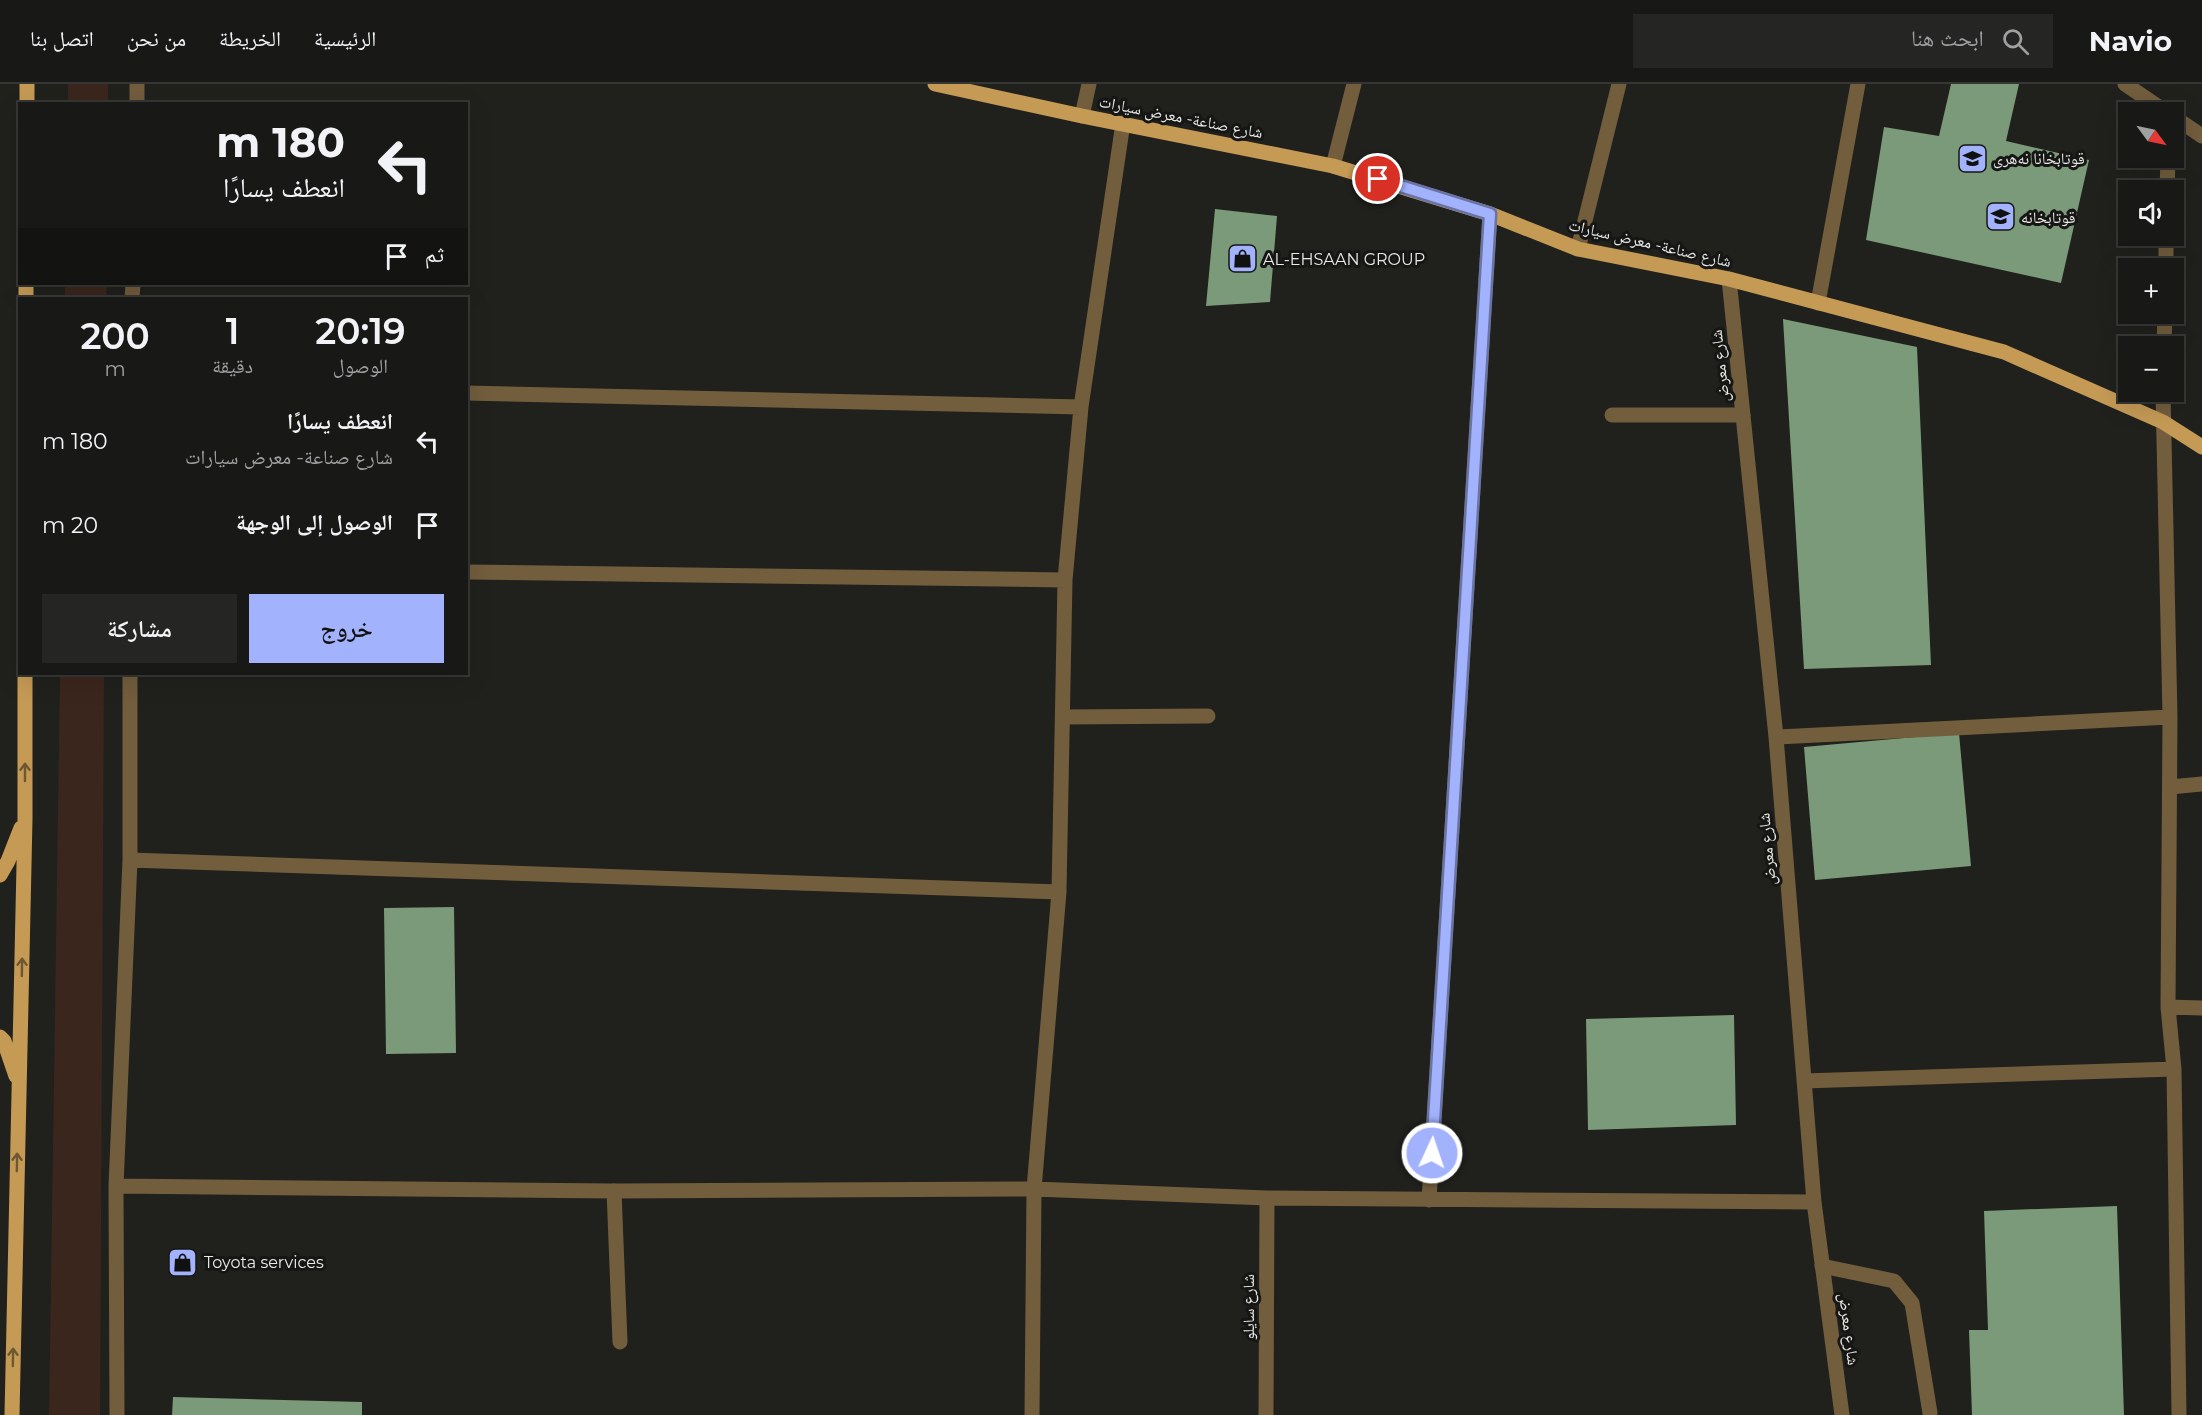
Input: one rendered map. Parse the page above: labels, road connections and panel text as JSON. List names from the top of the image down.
{
  "streets": {
    "main road": ["شارع صناعة- معرض سيارات"],
    "street": ["شارع معرض", "شارع سايلو"]
  },
  "crossings": [
    ["شارع صناعة- معرض سيارات", "شارع معرض"]
  ],
  "places": {
    "school or university": ["قوتابخانا نەهری", "قوتابخانه"],
    "shop": ["AL-EHSAAN GROUP", "Toyota services"]
  },
  "north": "bottom right",
  "page": {
    "header": "Navio",
    "search": "ابحث هنا",
    "nav": [
      "الرئيسية",
      "الخريطة",
      "من نحن",
      "اتصل بنا"
    ],
    "map_buttons": ["+", "−"],
    "turn": ["180 m", "انعطف يسارًا"],
    "then": "ثم",
    "eta": [
      "20:19",
      "الوصول",
      "1",
      "دقيقة",
      "200",
      "m"
    ],
    "list": [
      {
        "name": "انعطف يسارًا",
        "note": "شارع صناعة- معرض سيارات",
        "value": "180 m"
      },
      {
        "name": "الوصول إلى الوجهة",
        "value": "20 m"
      }
    ],
    "buttons": ["خروج", "مشاركة"]
  }
}
